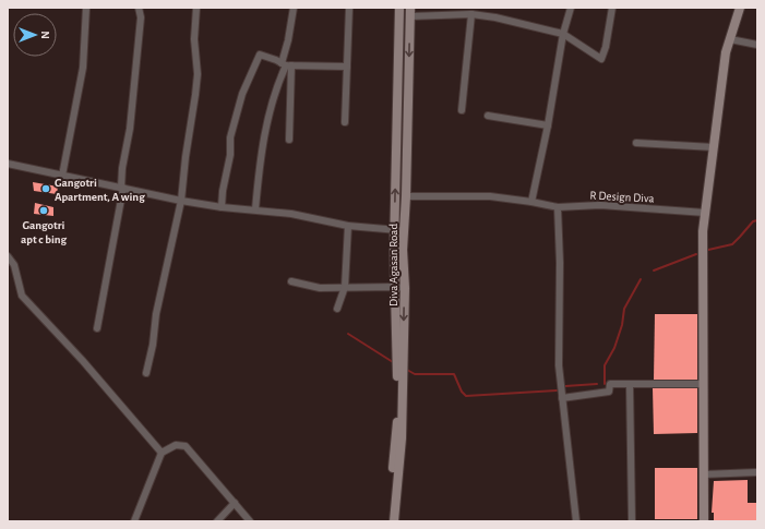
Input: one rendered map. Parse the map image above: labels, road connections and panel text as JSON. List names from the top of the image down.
{
  "streets": {
    "street": ["R Design Diva", "Diva Agasan Road"]
  },
  "crossings": [
    ["R Design Diva", "Diva Agasan Road"]
  ],
  "places": ["Gangotri Apartment, A wing", "Gangotri apt c bing"],
  "north": "right"
}
